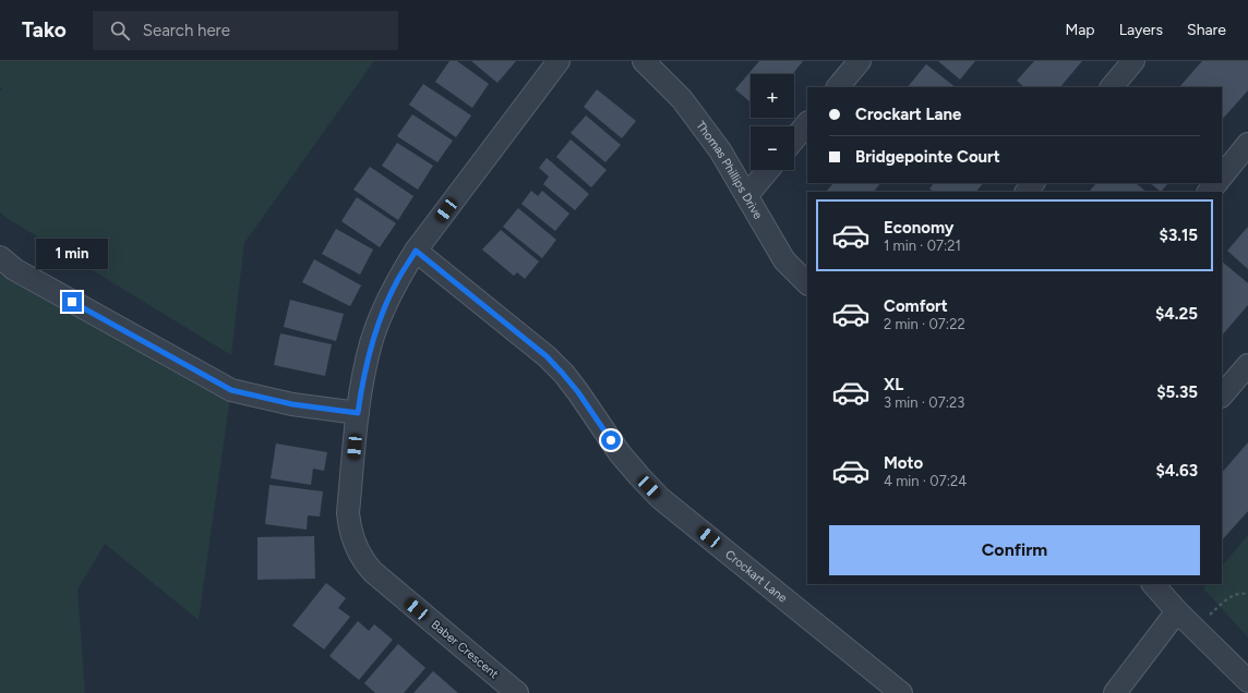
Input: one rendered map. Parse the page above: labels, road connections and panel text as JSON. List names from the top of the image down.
{
  "streets": {
    "street": ["Thomas Phillips Drive", "Crockart Lane", "Baber Crescent"]
  },
  "crossings": [
    ["Crockart Lane", "Baber Crescent"]
  ],
  "page": {
    "header": "Tako",
    "search": "Search here",
    "nav": ["Map", "Layers", "Share"],
    "map_buttons": ["+", "−"],
    "banner": ["Crockart Lane", "Bridgepointe Court"],
    "list": [
      {
        "name": "Economy",
        "note": "1 min · 07:21",
        "value": "$3.15"
      },
      {
        "name": "Comfort",
        "note": "2 min · 07:22",
        "value": "$4.25"
      },
      {
        "name": "XL",
        "note": "3 min · 07:23",
        "value": "$5.35"
      },
      {
        "name": "Moto",
        "note": "4 min · 07:24",
        "value": "$4.63"
      }
    ],
    "bubble": "1 min",
    "buttons": "Confirm"
  }
}
